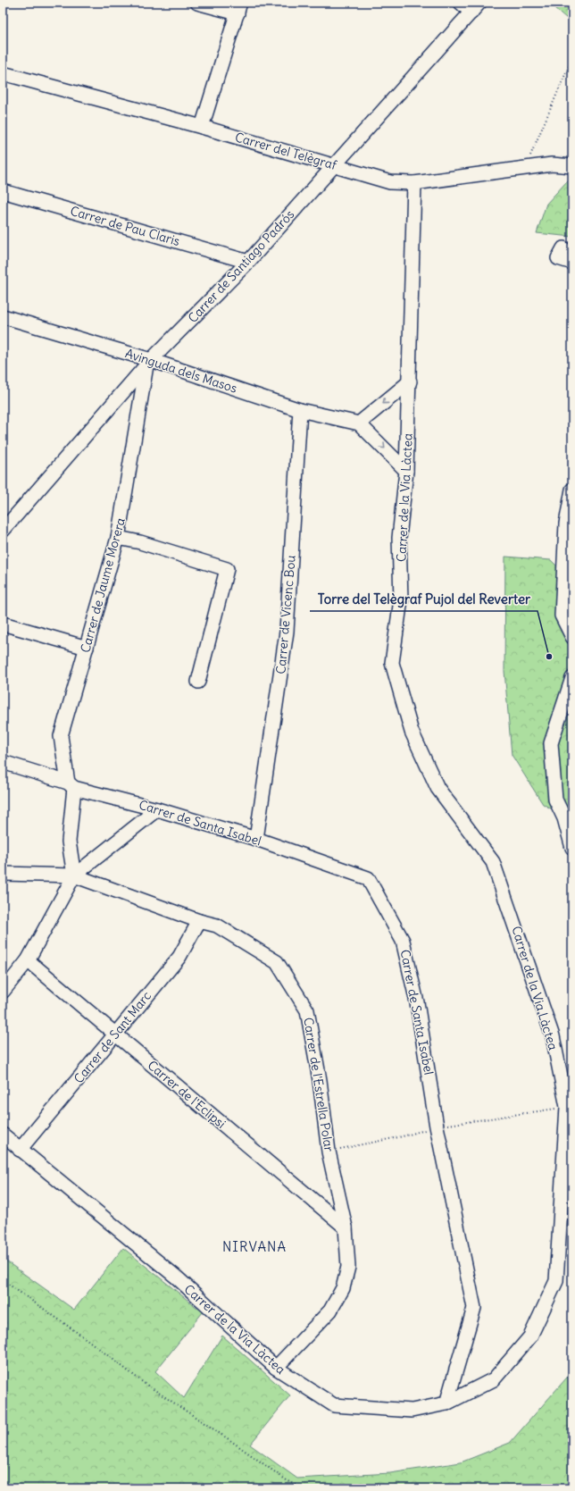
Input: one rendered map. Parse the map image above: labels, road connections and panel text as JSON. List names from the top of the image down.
{
  "streets": {
    "street": [
      "Carrer del Telègraf",
      "Carrer de Pau Claris",
      "Carrer de Santiago Padrós",
      "Avinguda dels Masos",
      "Carrer de la Via Làctea",
      "Carrer de Jaume Morera",
      "Carrer de Vicenc Bou",
      "Carrer de Santa Isabel",
      "Carrer de Sant Marc",
      "Carrer de l'Estrella Polar",
      "Carrer de l'Eclipsi"
    ]
  },
  "crossings": [
    ["Carrer del Telègraf", "Carrer de Santiago Padrós"],
    ["Carrer del Telègraf", "Carrer de la Via Làctea"],
    ["Carrer de Pau Claris", "Carrer de Santiago Padrós"],
    ["Carrer de Santiago Padrós", "Avinguda dels Masos"],
    ["Carrer de Santiago Padrós", "Carrer de Jaume Morera"],
    ["Avinguda dels Masos", "Carrer de Jaume Morera"],
    ["Avinguda dels Masos", "Carrer de Vicenc Bou"],
    ["Carrer de la Via Làctea", "Carrer de Santa Isabel"],
    ["Carrer de la Via Làctea", "Carrer de Sant Marc"],
    ["Carrer de la Via Làctea", "Carrer de l'Estrella Polar"],
    ["Carrer de Jaume Morera", "Carrer de Santa Isabel"],
    ["Carrer de Jaume Morera", "Carrer de l'Estrella Polar"],
    ["Carrer de Vicenc Bou", "Carrer de Santa Isabel"],
    ["Carrer de Sant Marc", "Carrer de l'Estrella Polar"],
    ["Carrer de Sant Marc", "Carrer de l'Eclipsi"],
    ["Carrer de l'Estrella Polar", "Carrer de l'Eclipsi"]
  ],
  "districts": ["NIRVANA"],
  "places": ["Torre del Telègraf Pujol del Reverter"]
}
